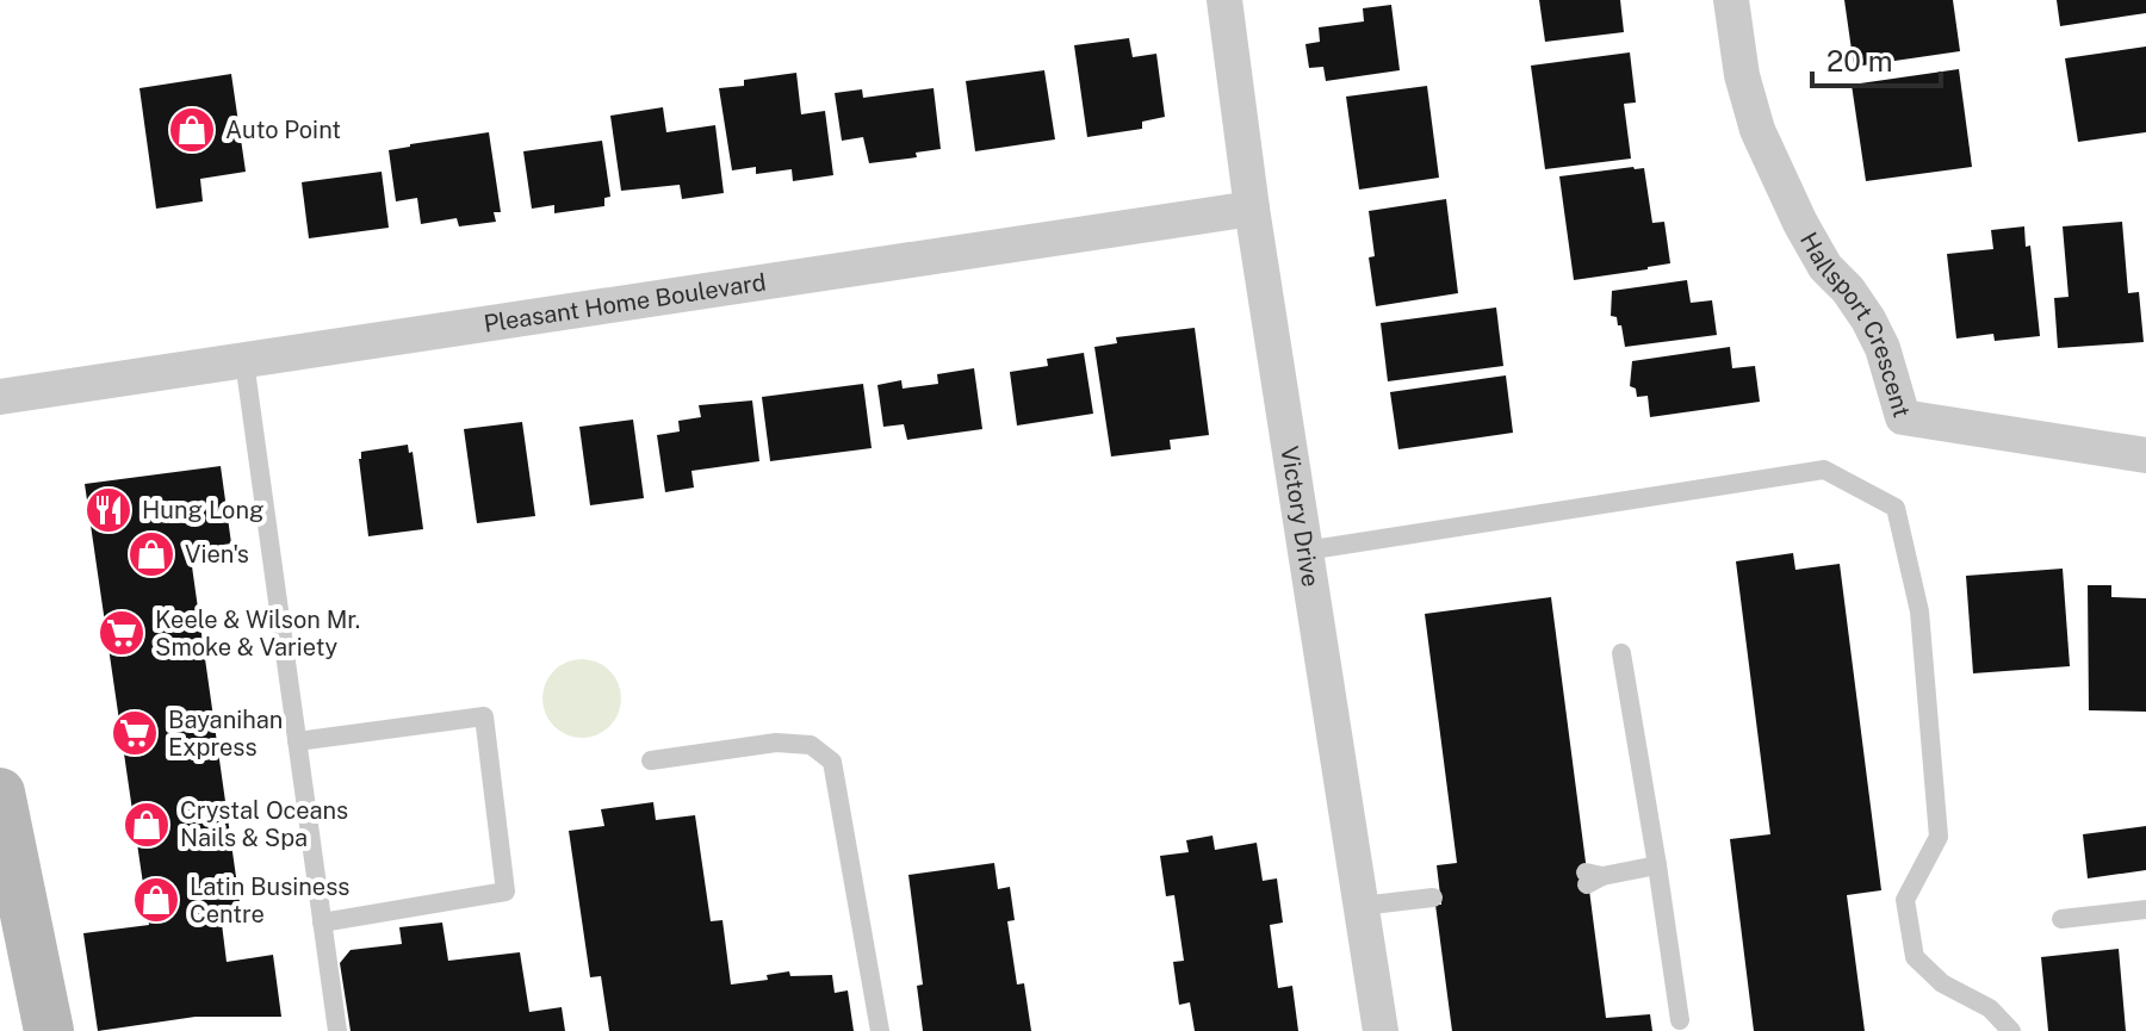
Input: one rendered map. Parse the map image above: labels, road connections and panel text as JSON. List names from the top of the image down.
{
  "streets": {
    "street": ["Pleasant Home Boulevard", "Hallsport Crescent", "Victory Drive"]
  },
  "crossings": [
    ["Pleasant Home Boulevard", "Victory Drive"]
  ],
  "places": {
    "shop": [
      "Auto Point",
      "Vien's",
      "Crystal Oceans Nails & Spa",
      "Latin Business Centre"
    ],
    "restaurant": ["Hung Long"],
    "supermarket": ["Keele & Wilson Mr. Smoke & Variety", "Bayanihan Express"]
  },
  "scale_bar": "20 m"
}
